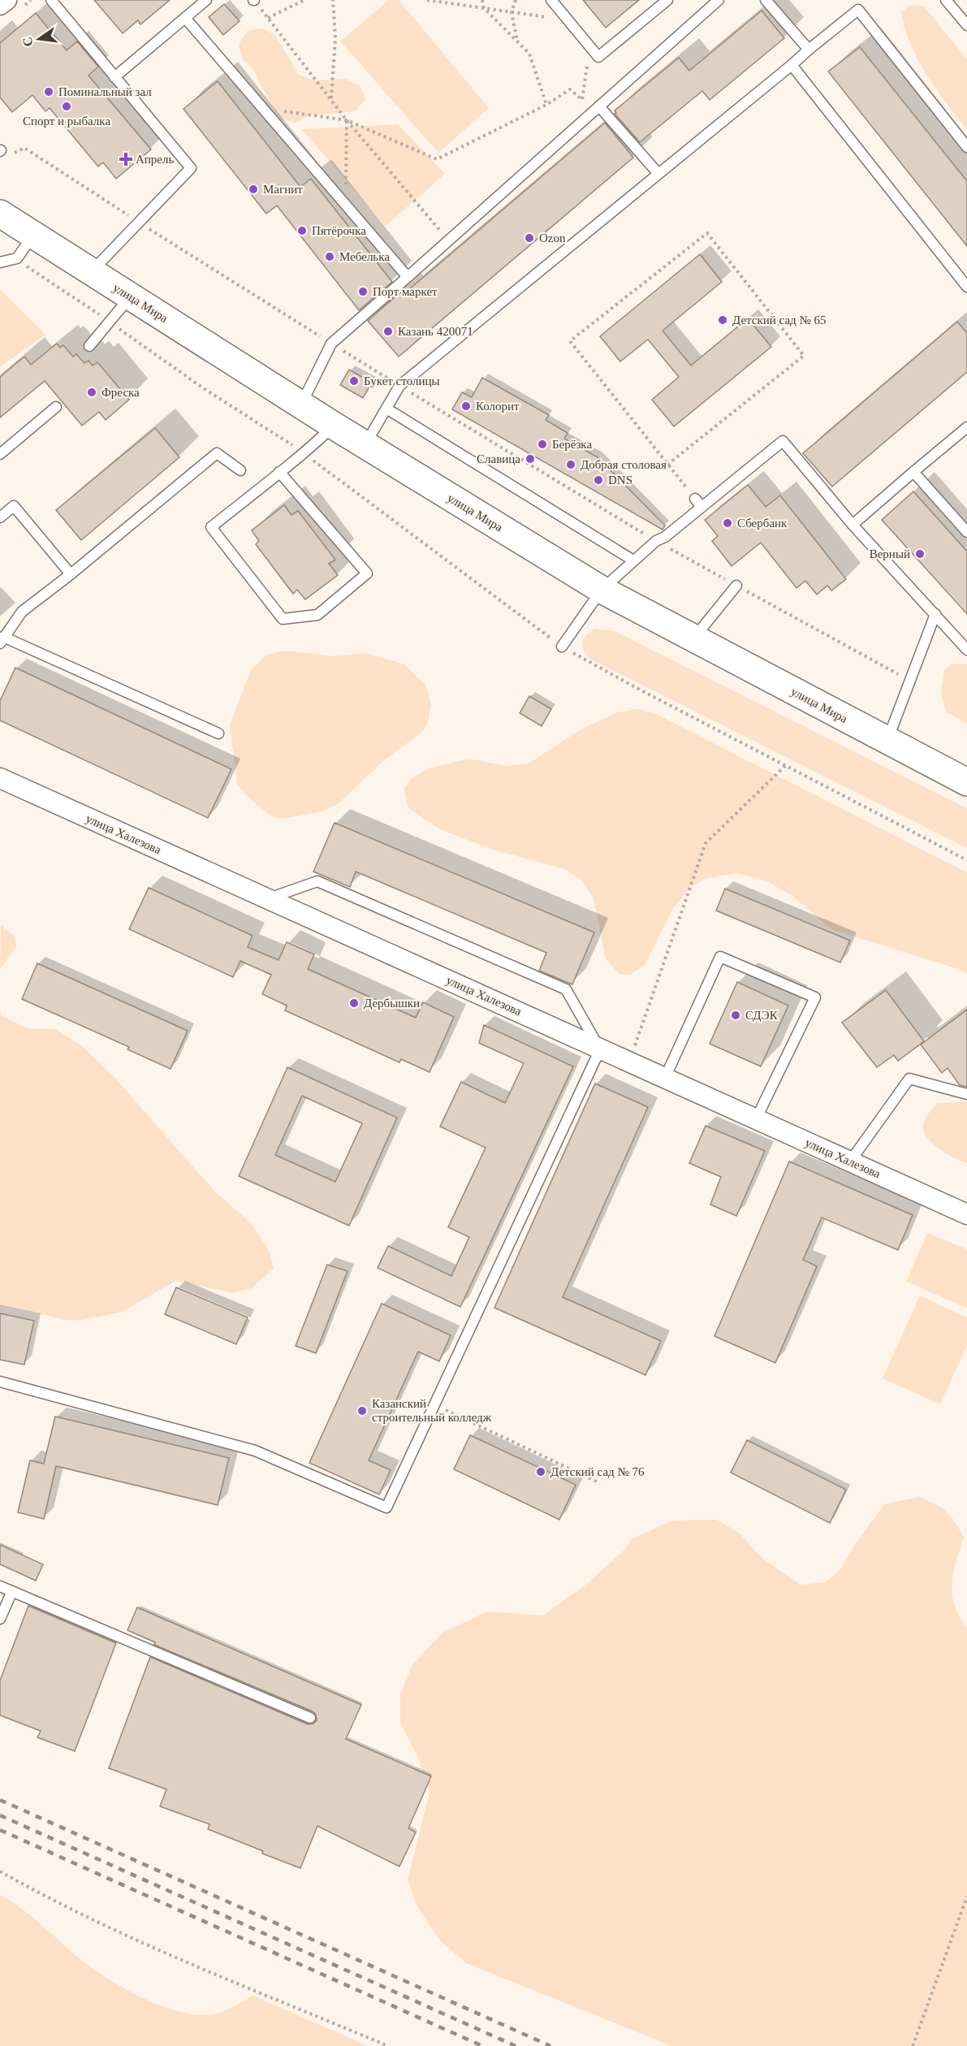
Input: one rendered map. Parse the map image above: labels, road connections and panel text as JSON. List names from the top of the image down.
{
  "streets": {
    "main road": ["улица Мира"],
    "street": ["улица Халезова"]
  },
  "places": {
    "other": [
      "Поминальный зал",
      "Спорт и рыбалка",
      "Магнит",
      "Пятёрочка",
      "Ozon",
      "Мебелька",
      "Порт маркет",
      "Детский сад № 65",
      "Казань 420071",
      "Букет столицы",
      "Фреска",
      "Колорит",
      "Берёзка",
      "Славица",
      "Добрая столовая",
      "DNS",
      "Сбербанк",
      "Верный",
      "Дербышки",
      "СДЭК",
      "Казанский строительный колледж",
      "Детский сад № 76"
    ],
    "health": ["Апрель"]
  },
  "north": "left"
}
